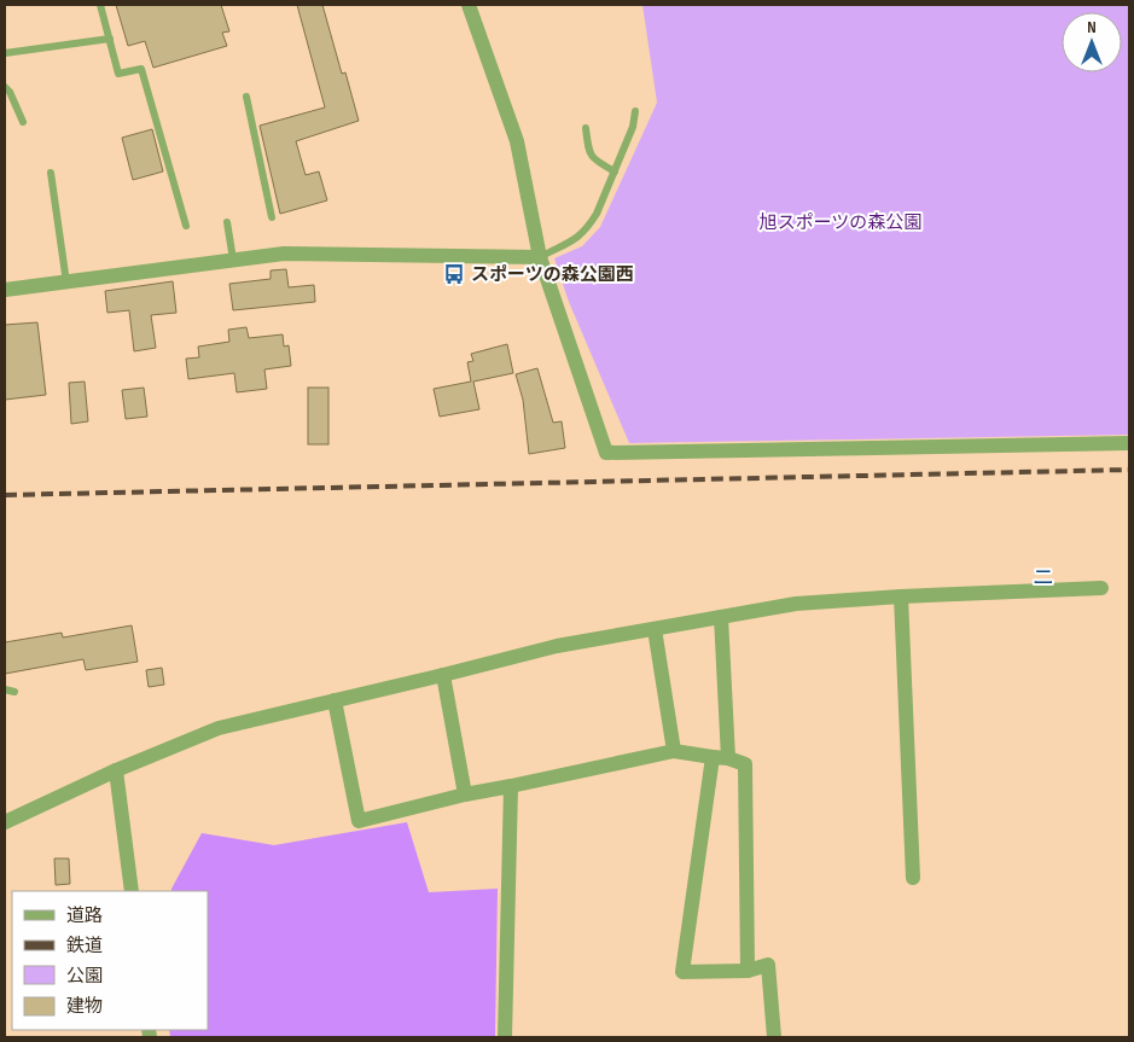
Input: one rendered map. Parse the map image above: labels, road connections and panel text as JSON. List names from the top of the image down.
{
  "districts": ["ニ"],
  "parks": ["旭スポーツの森公園"],
  "places": {
    "bus stop": ["スポーツの森公園西"]
  },
  "legend": [
    "道路",
    "鉄道",
    "公園",
    "建物"
  ],
  "north": "top"
}
